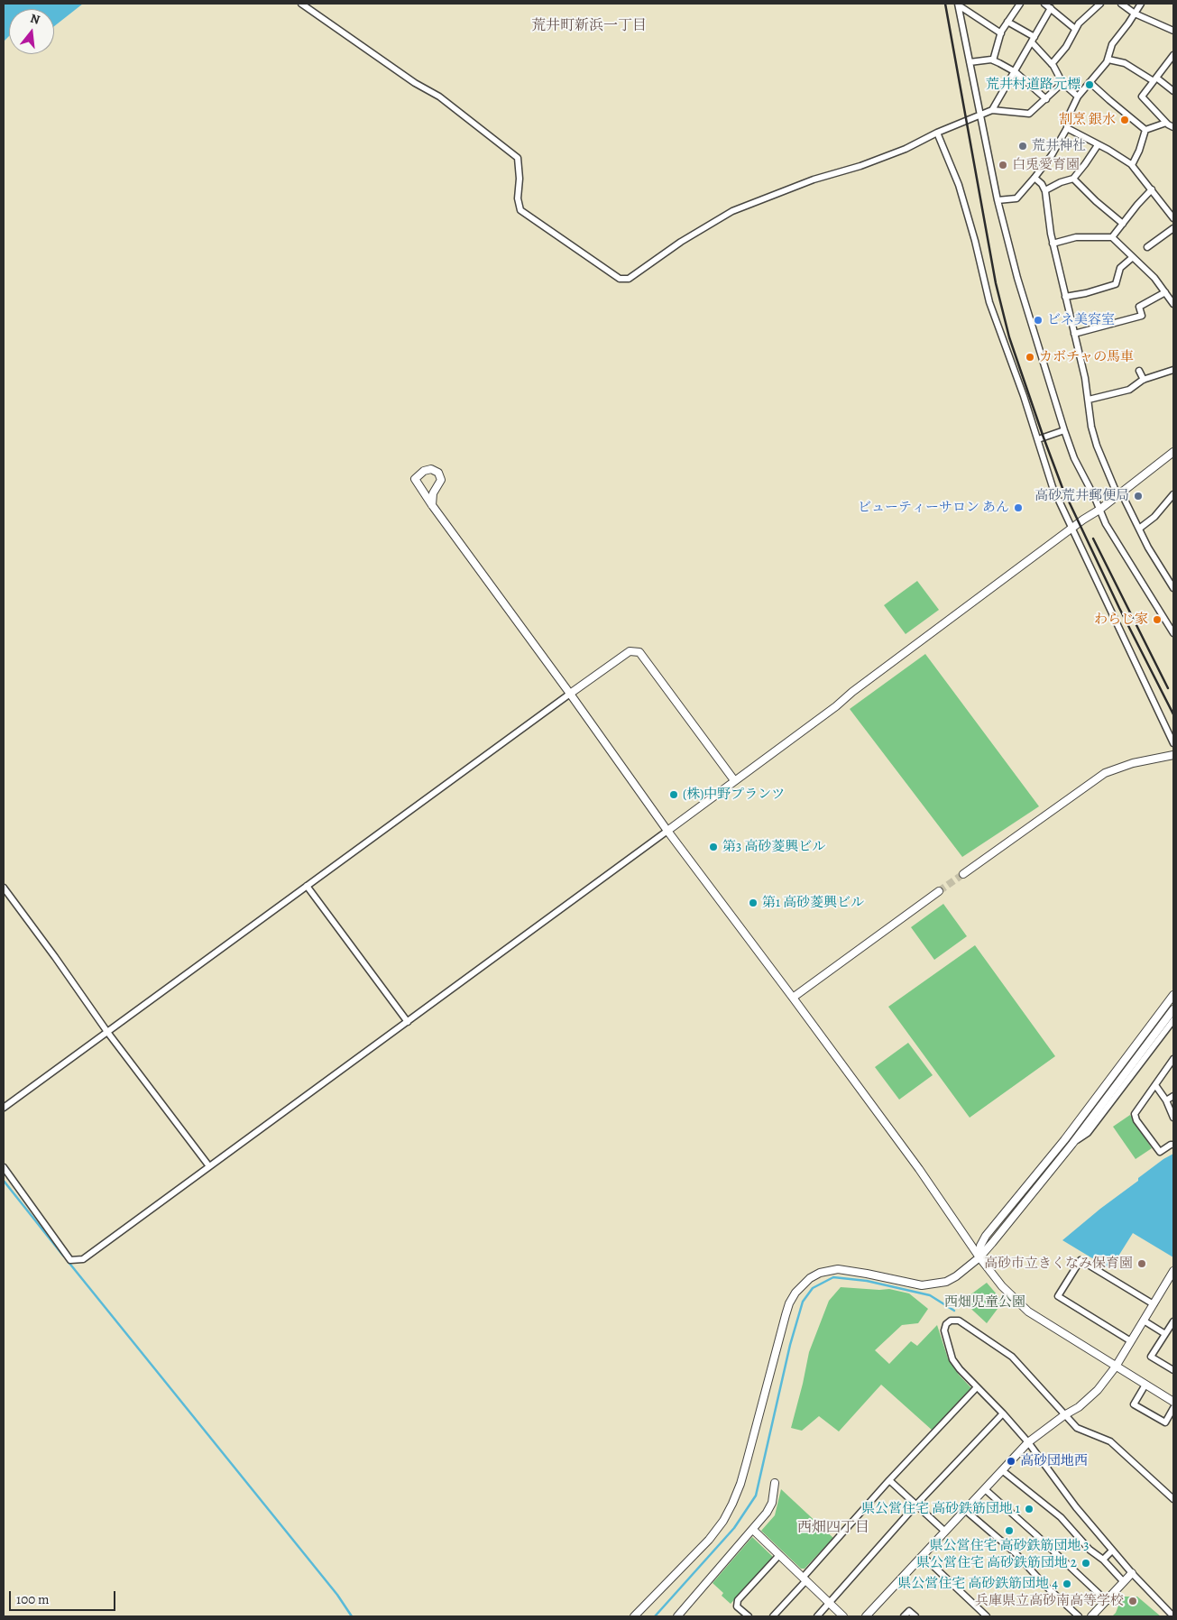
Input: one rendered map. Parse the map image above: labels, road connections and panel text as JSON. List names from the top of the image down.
{
  "districts": ["荒井町新浜一丁目", "西畑四丁目"],
  "parks": ["西畑児童公園"],
  "places": [
    "荒井村道路元標",
    "割烹 銀水",
    "荒井神社",
    "白兎愛育園",
    "ビネ美容室",
    "カボチャの馬車",
    "高砂荒井郵便局",
    "ビューティーサロン あん",
    "わらじ家",
    "(株)中野プランツ",
    "第3 高砂菱興ビル",
    "第1 高砂菱興ビル",
    "高砂市立きくなみ保育園",
    "高砂団地西",
    "県公営住宅 高砂鉄筋団地 1",
    "県公営住宅 高砂鉄筋団地 3",
    "県公営住宅 高砂鉄筋団地 2",
    "県公営住宅 高砂鉄筋団地 4",
    "兵庫県立高砂南高等学校"
  ],
  "scale_bar": "100 m",
  "north": "top"
}
